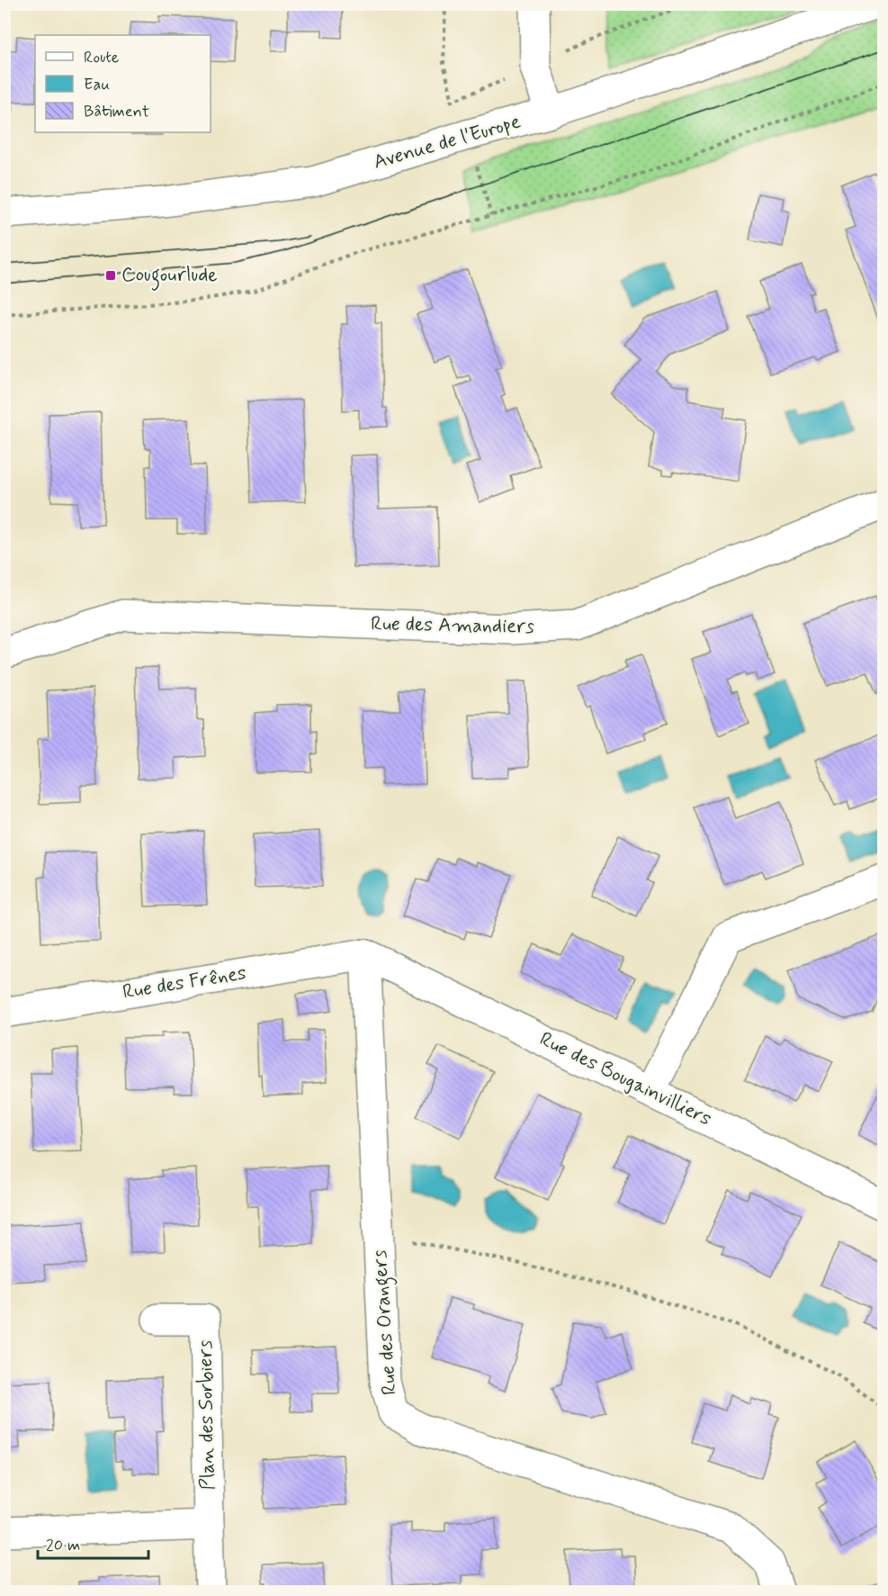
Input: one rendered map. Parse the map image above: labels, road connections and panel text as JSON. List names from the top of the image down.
{
  "streets": {
    "street": [
      "Avenue de l'Europe",
      "Rue des Amandiers",
      "Rue des Frênes",
      "Rue des Bougainvilliers",
      "Rue des Orangers",
      "Plan des Sorbiers"
    ]
  },
  "crossings": [
    ["Rue des Frênes", "Rue des Bougainvilliers"],
    ["Rue des Frênes", "Rue des Orangers"],
    ["Rue des Bougainvilliers", "Rue des Orangers"]
  ],
  "places": {
    "transit": ["Cougourlude"]
  },
  "legend": ["Route", "Eau", "Bâtiment"],
  "scale_bar": "20 m"
}
